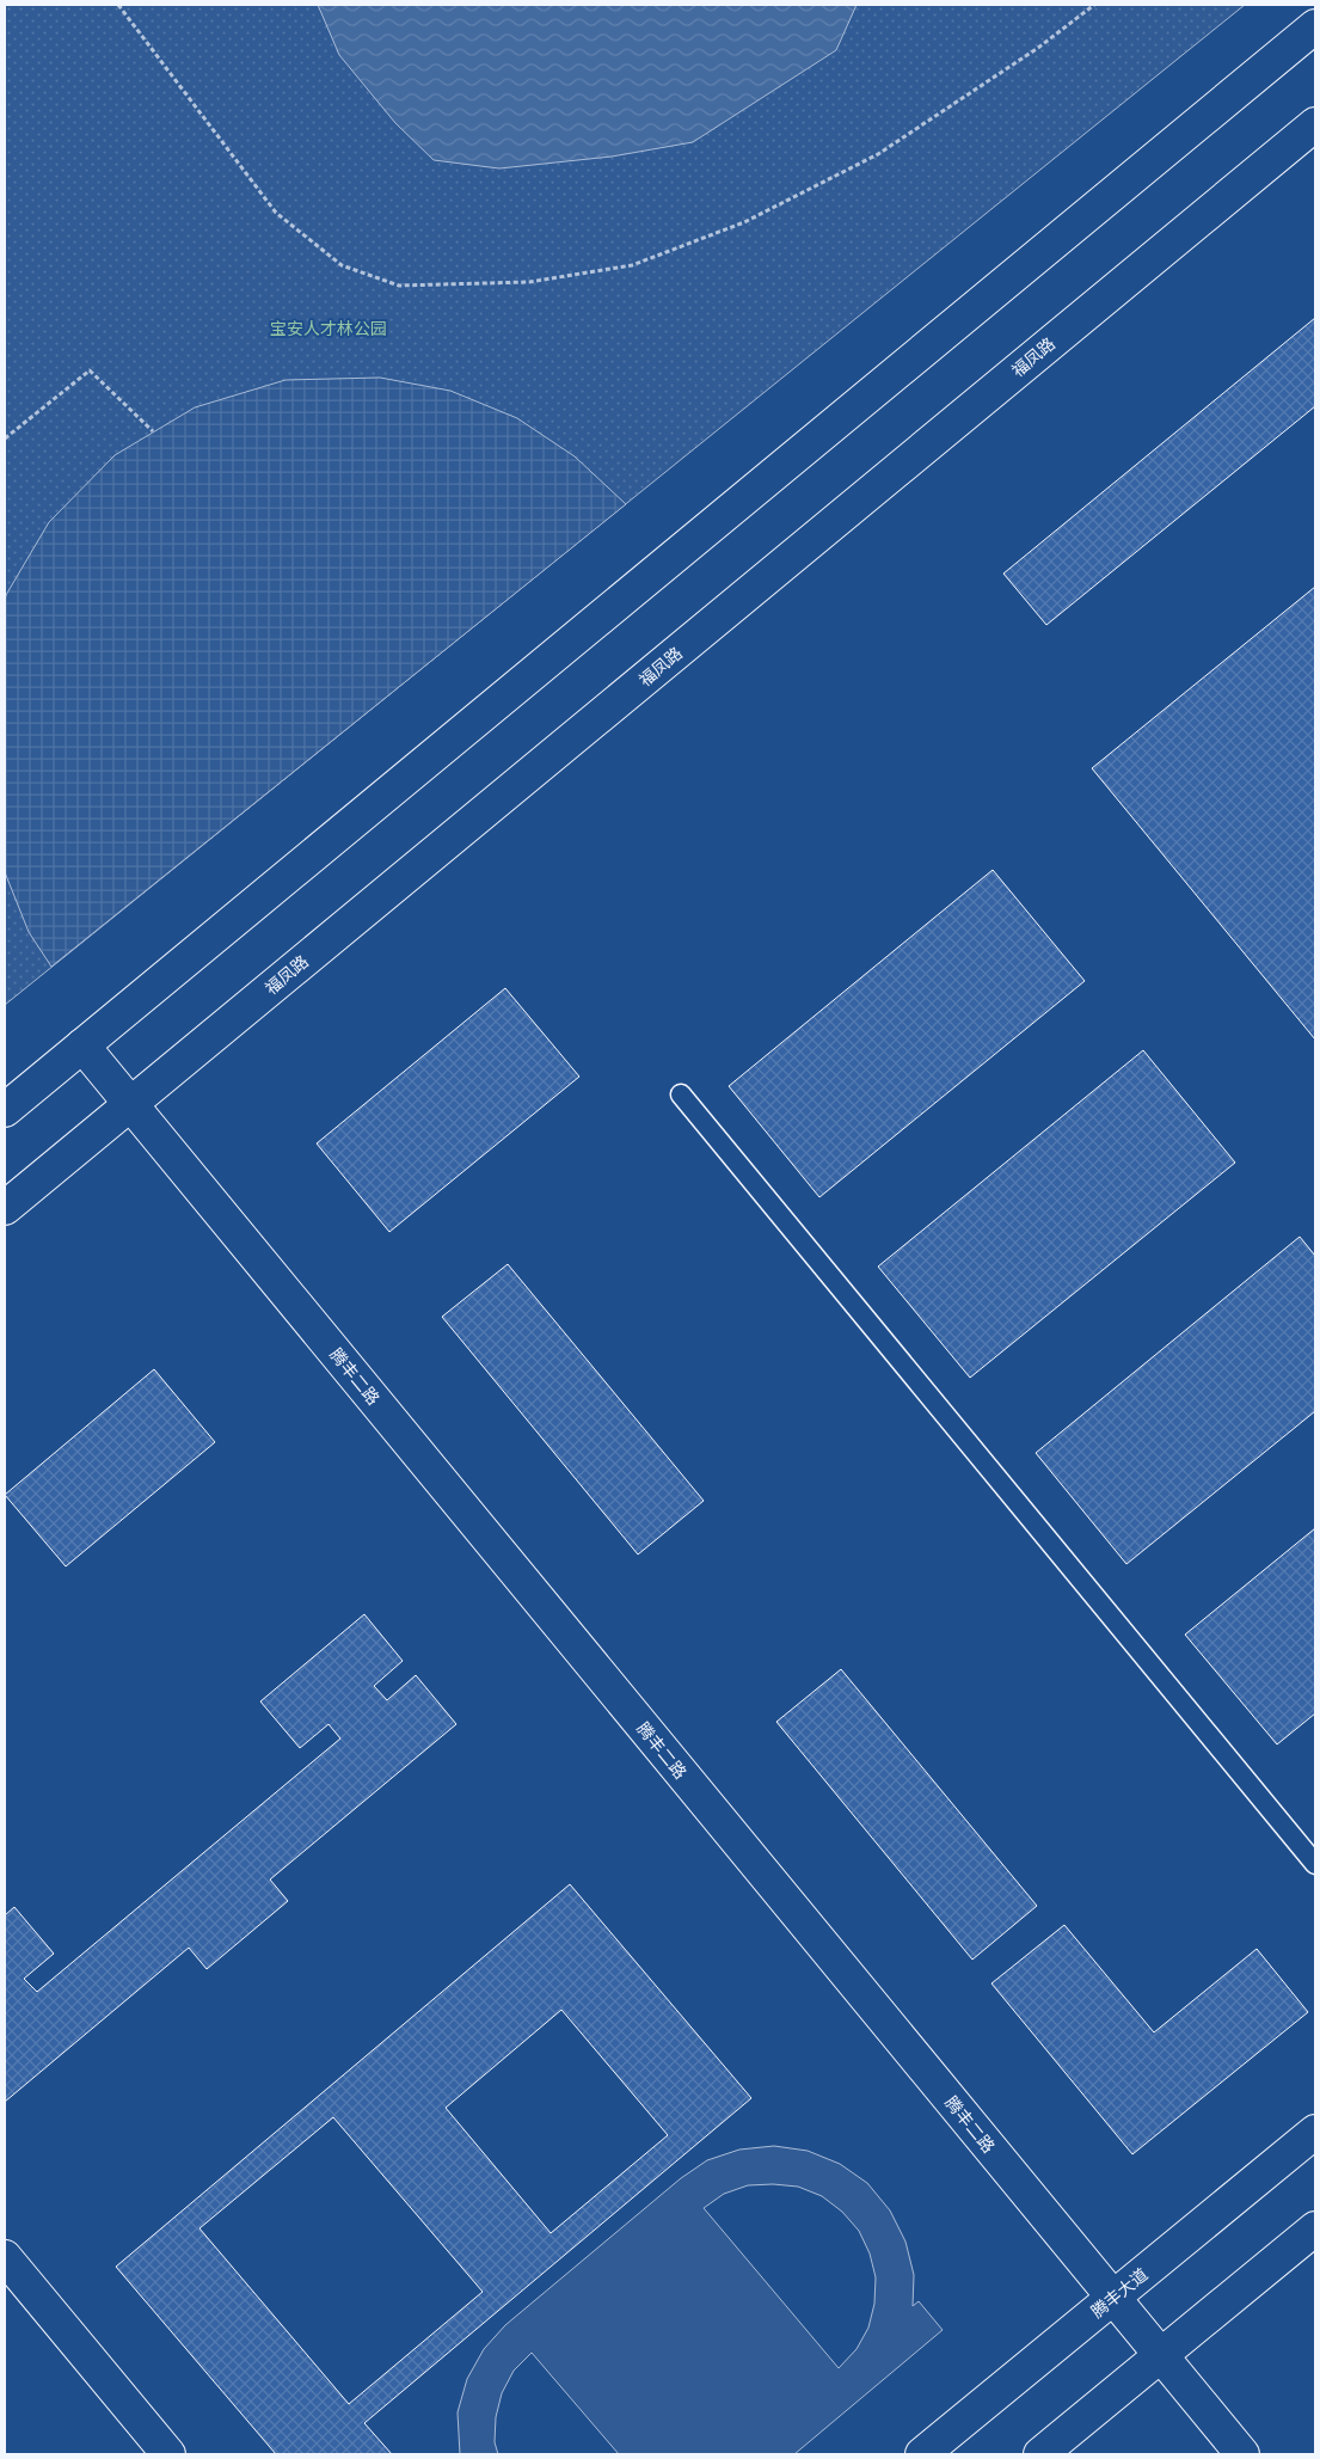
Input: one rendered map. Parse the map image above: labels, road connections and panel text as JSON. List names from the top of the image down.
{
  "streets": {
    "main road": ["福凤路", "腾丰二路", "腾丰大道"]
  },
  "crossings": [
    ["福凤路", "腾丰二路"],
    ["腾丰二路", "腾丰大道"]
  ],
  "parks": ["宝安人才林公园"]
}
